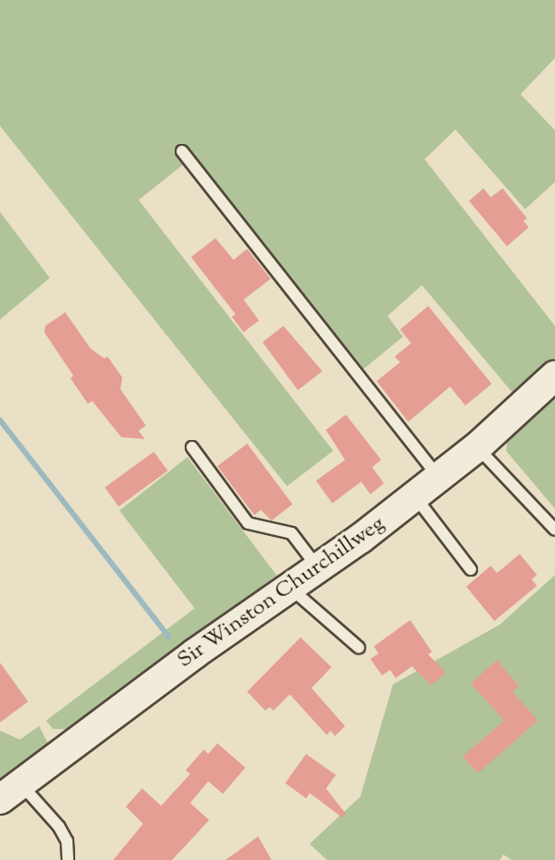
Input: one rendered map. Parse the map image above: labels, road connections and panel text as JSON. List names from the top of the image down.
{
  "streets": {
    "street": ["Sir Winston Churchillweg"]
  }
}
